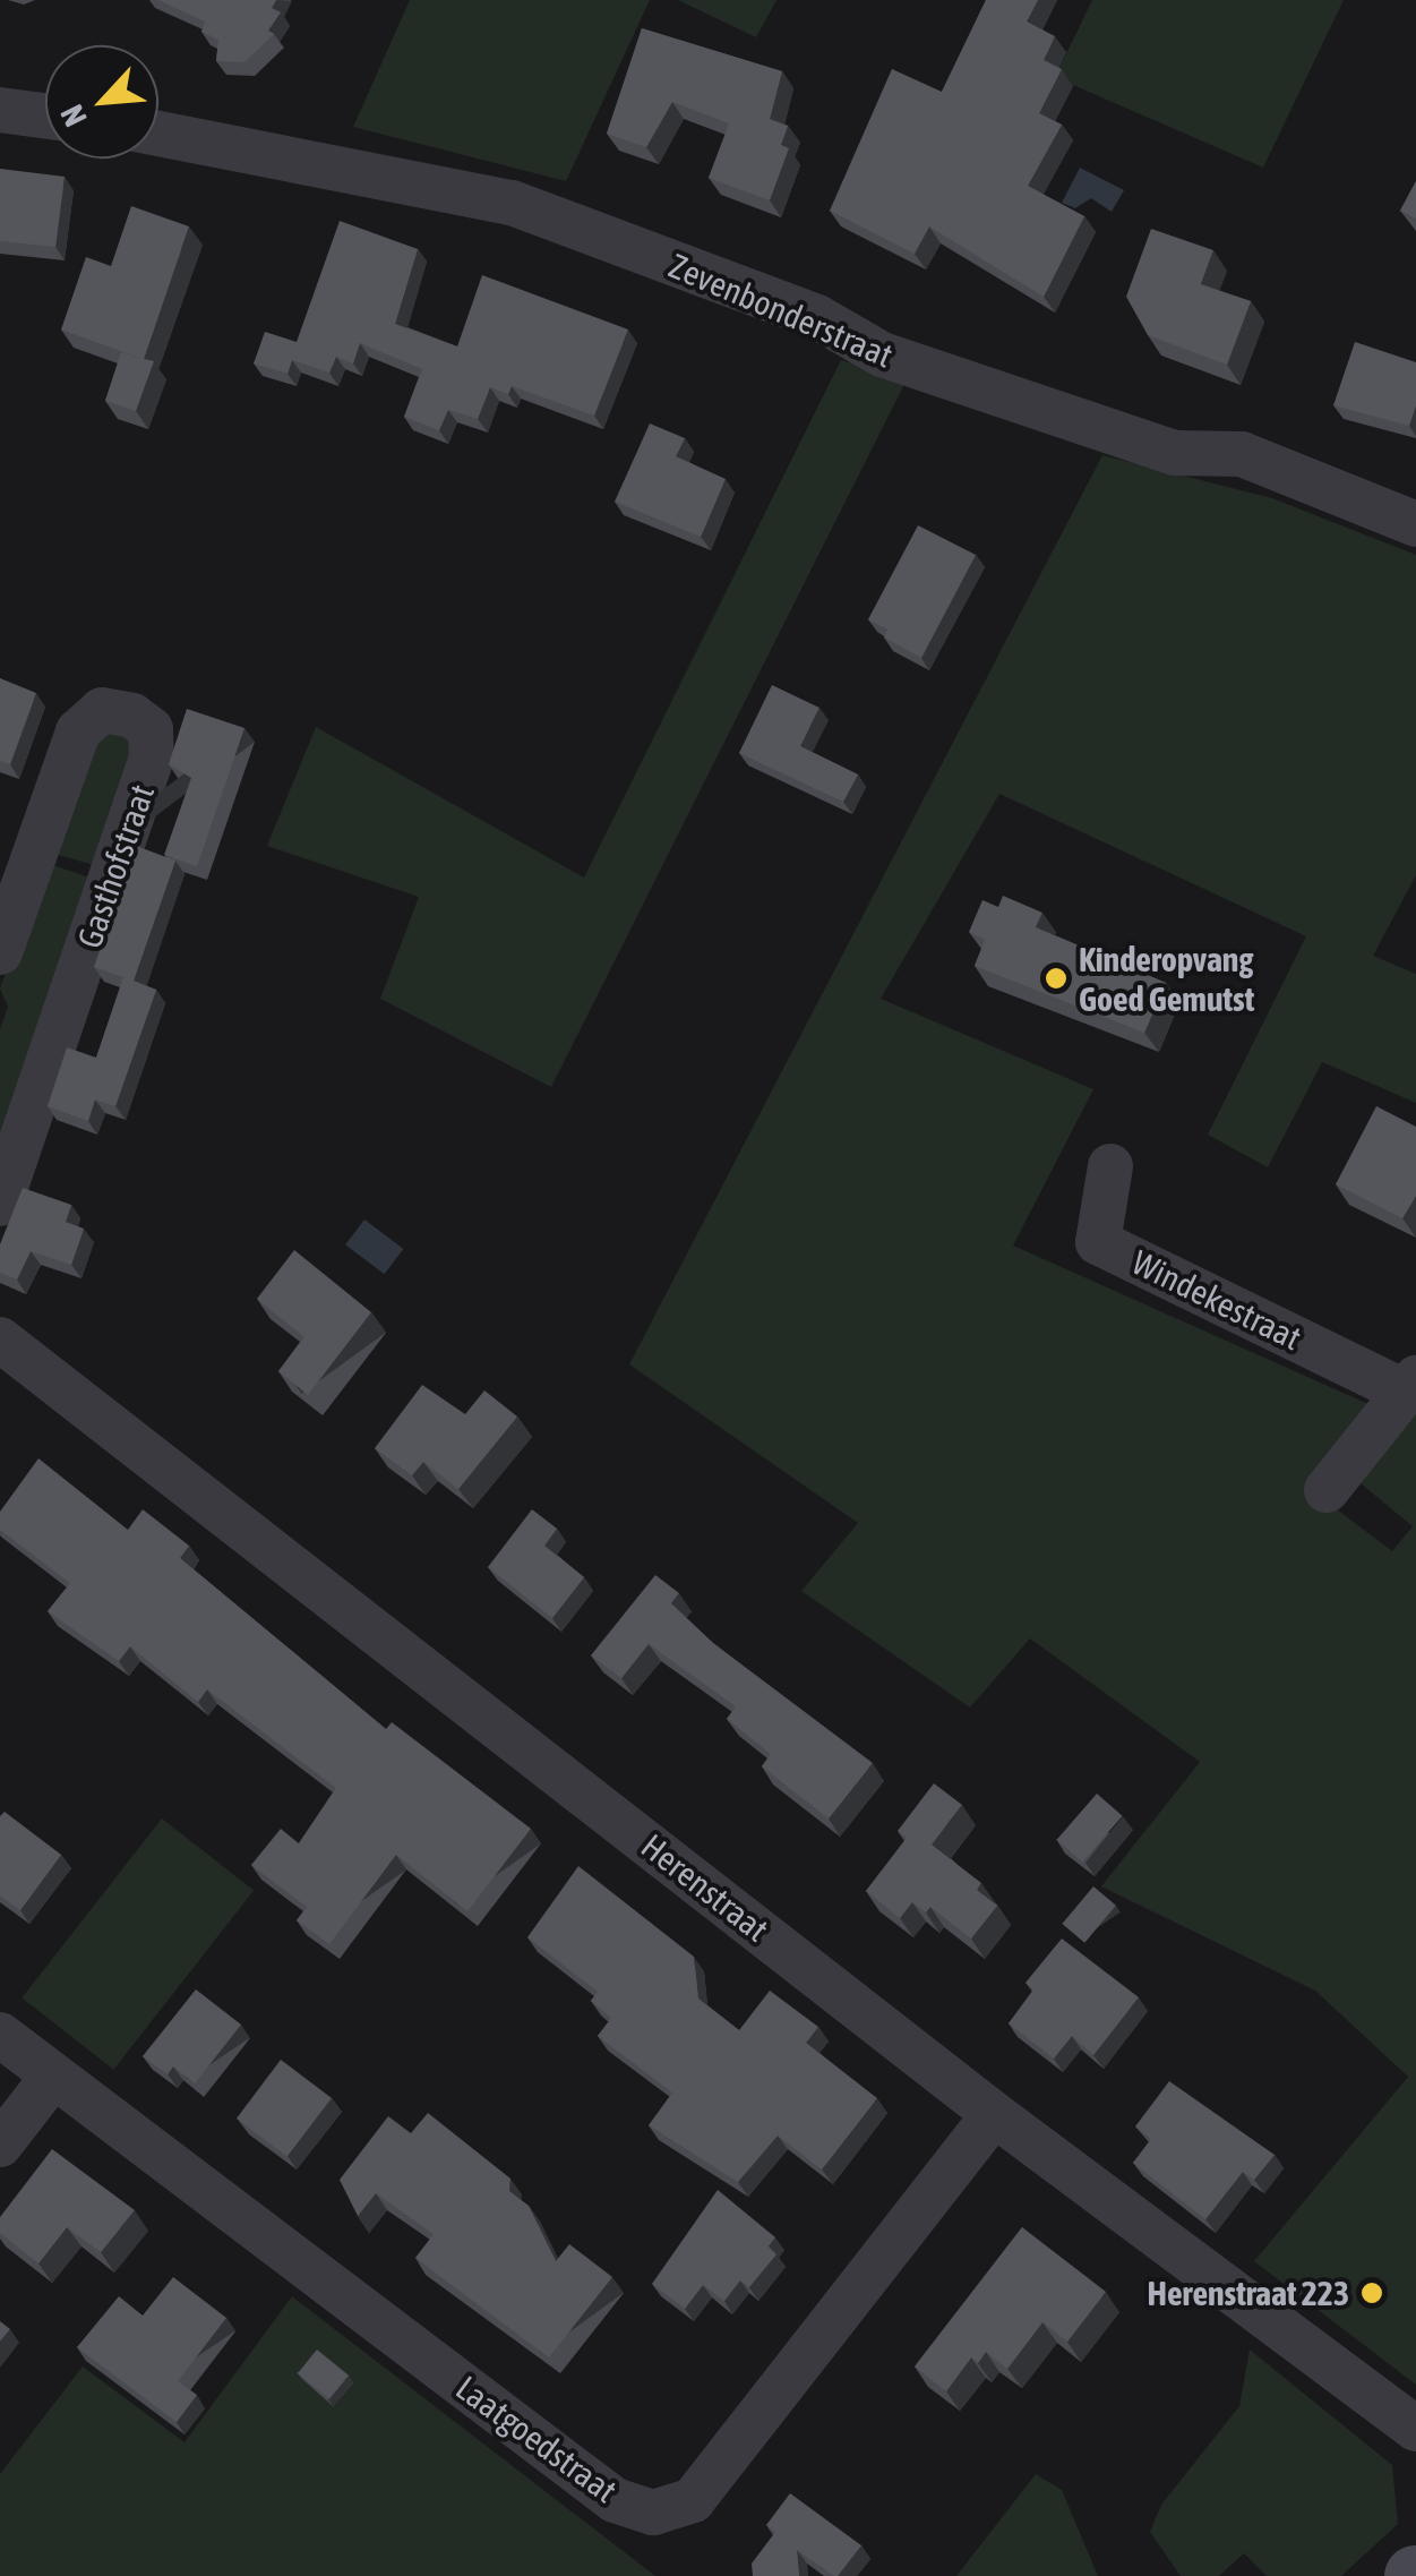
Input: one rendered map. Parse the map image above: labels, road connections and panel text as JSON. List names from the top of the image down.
{
  "streets": {
    "street": [
      "Zevenbonderstraat",
      "Gasthofstraat",
      "Windekestraat",
      "Herenstraat",
      "Laatgoedstraat"
    ]
  },
  "crossings": [
    ["Herenstraat", "Laatgoedstraat"]
  ],
  "places": ["Kinderopvang Goed Gemutst", "Herenstraat 223"],
  "north": "bottom left"
}
